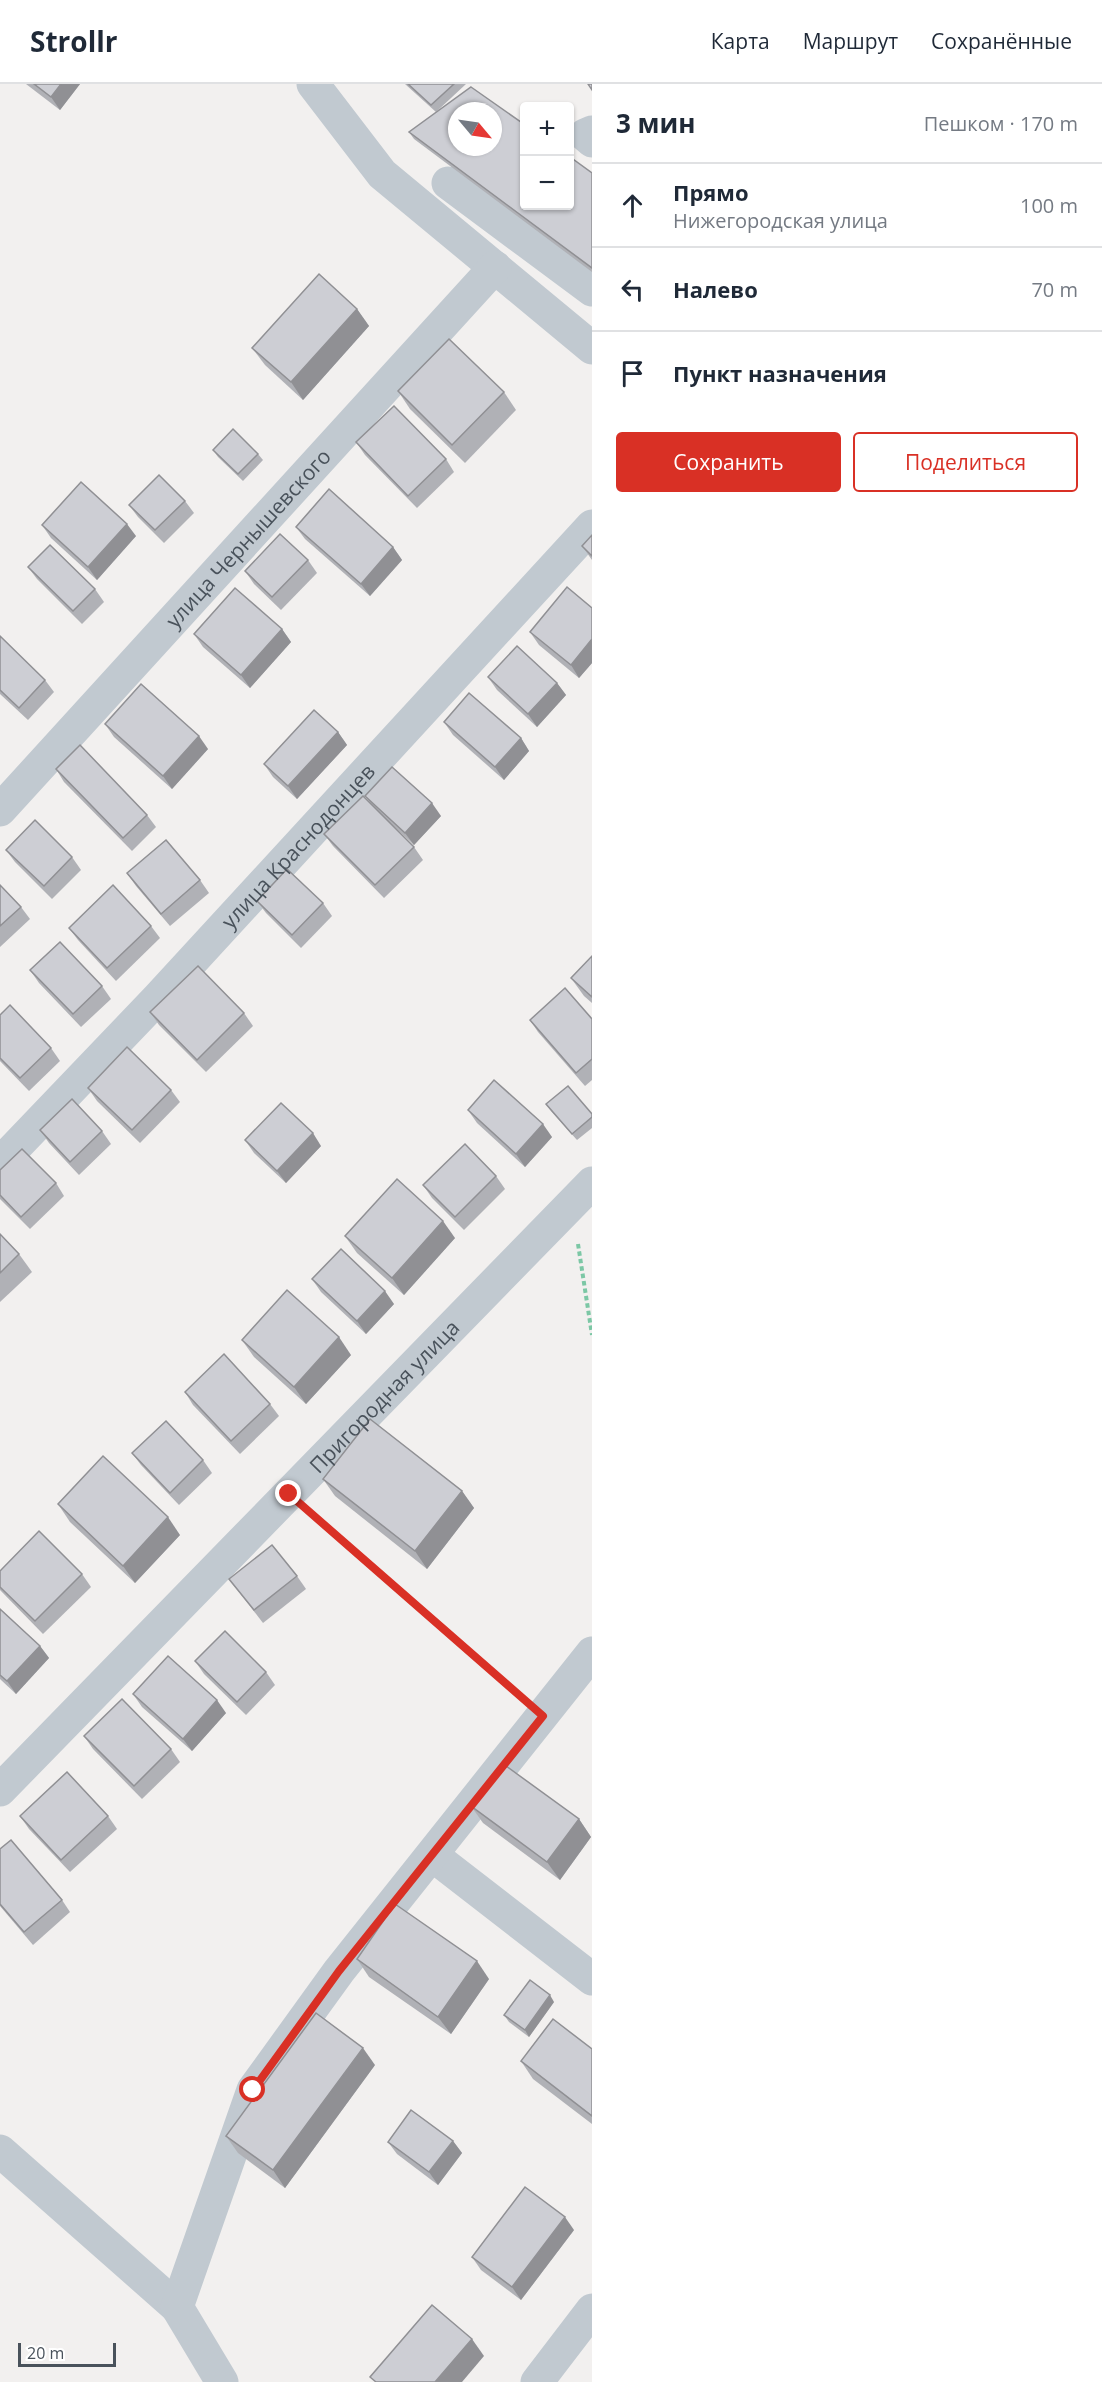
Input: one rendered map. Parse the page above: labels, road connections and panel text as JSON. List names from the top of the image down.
{
  "streets": {
    "street": ["улица Чернышевского", "улица Краснодонцев", "Пригородная улица"]
  },
  "scale_bar": "20 m",
  "north": "bottom right",
  "page": {
    "header": "Strollr",
    "nav": ["Карта", "Маршрут", "Сохранённые"],
    "heading": ["3 мин", "Пешком · 170 m"],
    "map_buttons": ["+", "−"],
    "list": [
      ["Прямо", "Нижегородская улица", "100 m"],
      ["Налево", "70 m"],
      "Пункт назначения"
    ],
    "buttons": ["Сохранить", "Поделиться"],
    "scale": "20 m"
  }
}
